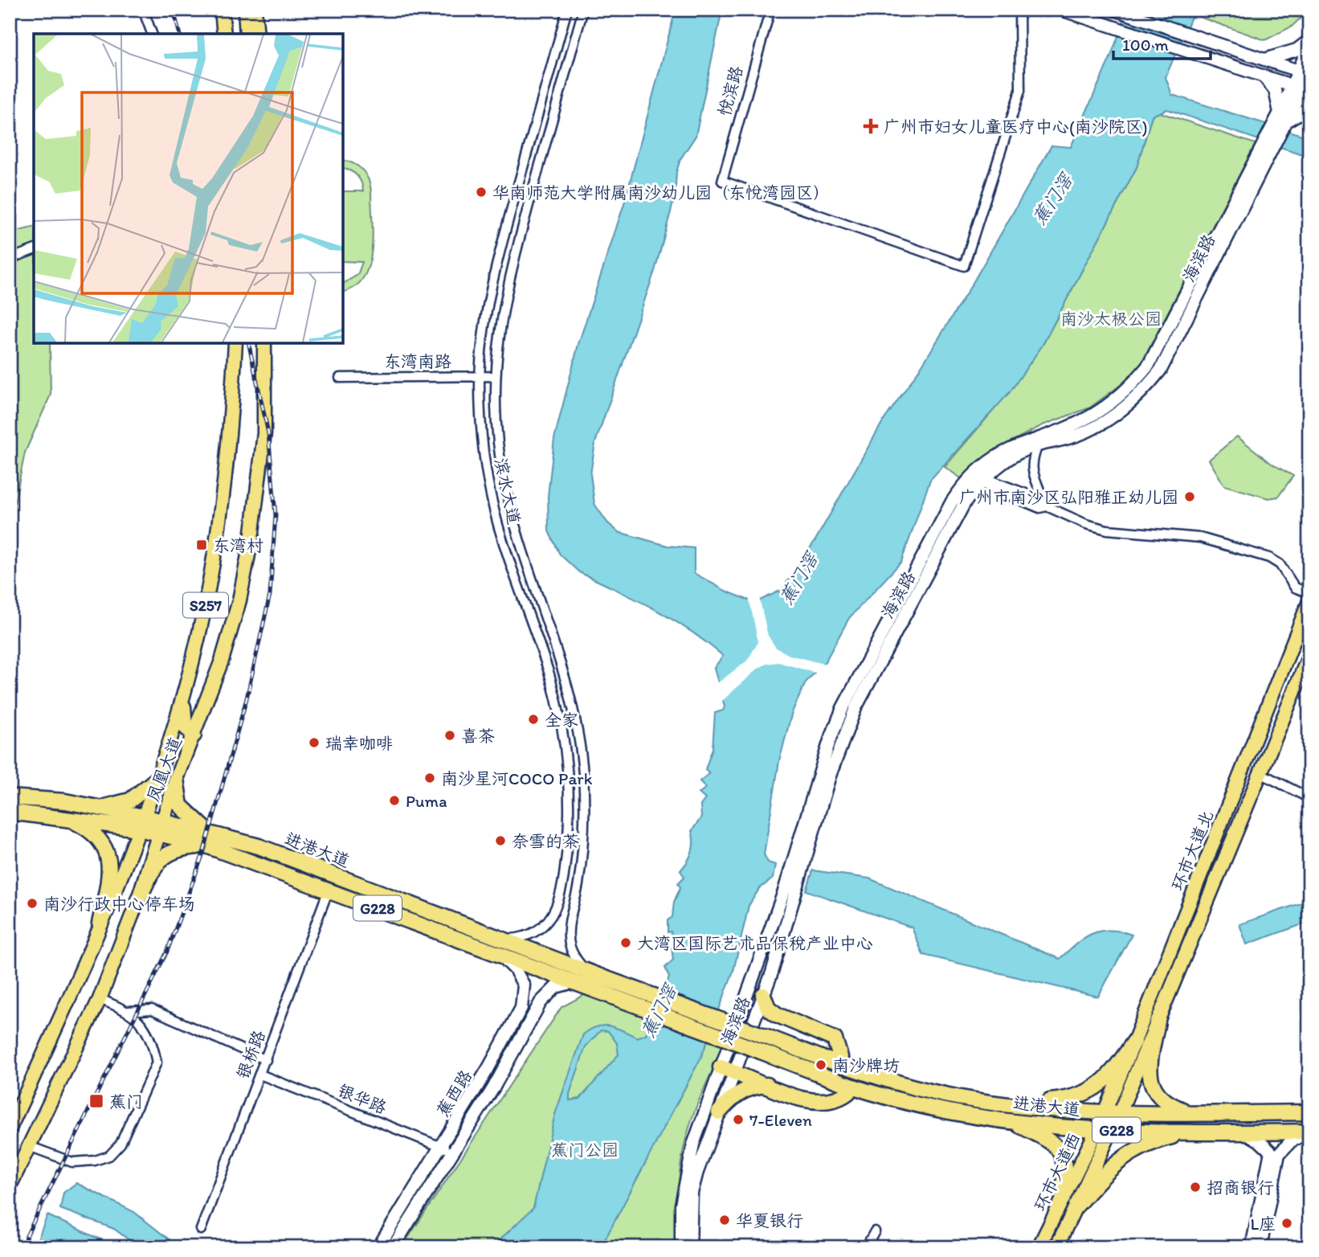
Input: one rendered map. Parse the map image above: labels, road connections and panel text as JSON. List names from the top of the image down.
{
  "streets": {
    "highway": ["进港大道", "G228"],
    "main road": [
      "S257",
      "凤凰大道",
      "环市大道北",
      "环市大道西"
    ],
    "street": [
      "悦滨路",
      "海滨路",
      "东湾南路",
      "滨水大道",
      "银桥路",
      "蕉西路",
      "银华路"
    ]
  },
  "crossings": [
    ["东湾南路", "滨水大道"],
    ["滨水大道", "进港大道"],
    ["滨水大道", "G228"],
    ["凤凰大道", "进港大道"],
    ["进港大道", "环市大道北"],
    ["进港大道", "G228"],
    ["进港大道", "银桥路"],
    ["进港大道", "蕉西路"],
    ["进港大道", "环市大道西"],
    ["环市大道北", "环市大道西"],
    ["银桥路", "银华路"],
    ["蕉西路", "银华路"]
  ],
  "water": ["蕉门滘"],
  "parks": ["南沙太极公园", "蕉门公园"],
  "places": {
    "health": ["广州市妇女儿童医疗中心(南沙院区)"],
    "other": [
      "华南师范大学附属南沙幼儿园（东悦湾园区）",
      "广州市南沙区弘阳雅正幼儿园",
      "全家",
      "喜茶",
      "瑞幸咖啡",
      "南沙星河COCO Park",
      "Puma",
      "奈雪的茶",
      "南沙行政中心停车场",
      "大湾区国际艺术品保税产业中心",
      "南沙牌坊",
      "7-Eleven",
      "招商银行",
      "华夏银行",
      "L座"
    ],
    "transit": ["东湾村", "蕉门"]
  },
  "scale_bar": "100 m"
}
